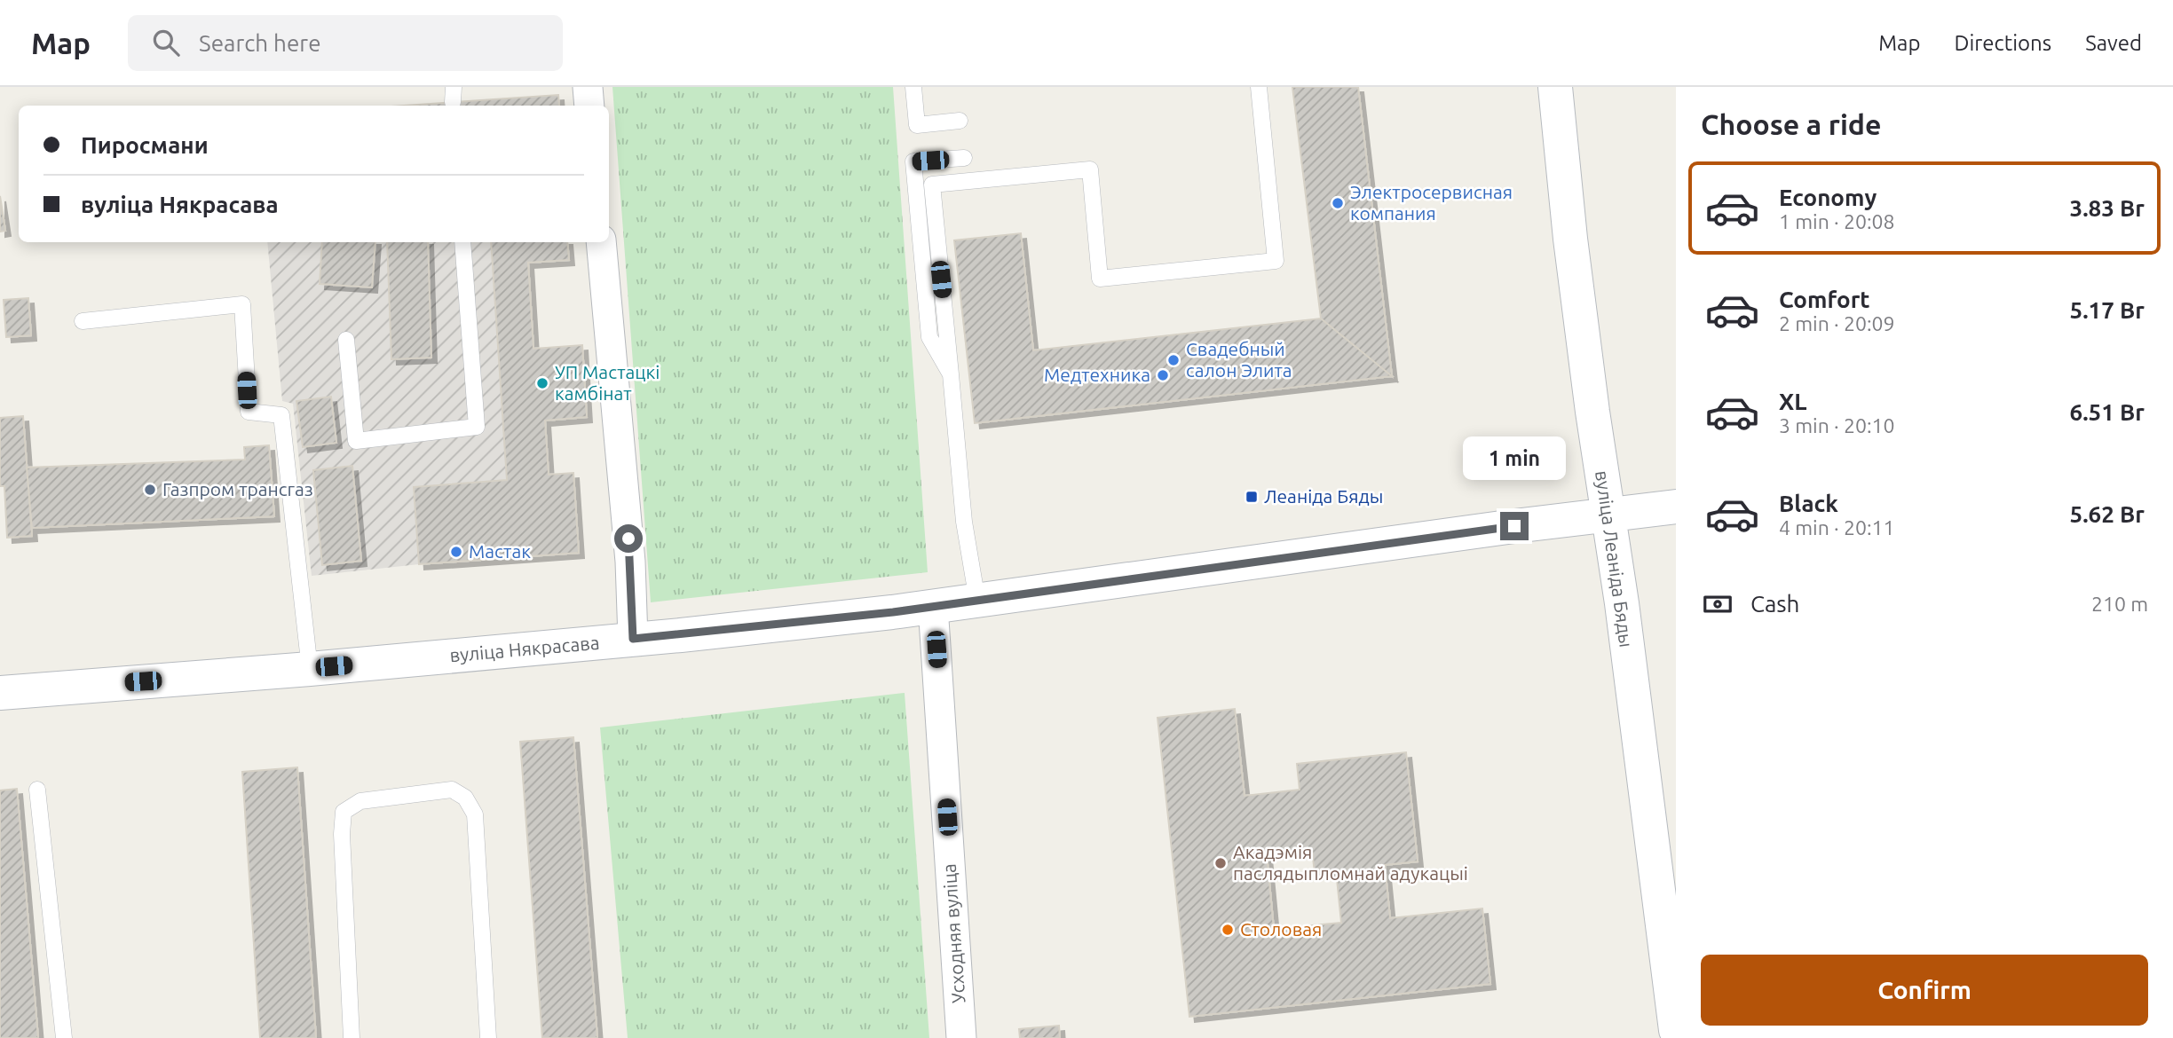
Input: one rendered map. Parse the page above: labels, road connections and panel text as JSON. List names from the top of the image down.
{
  "streets": {
    "main road": ["вуліца Леаніда Бяды", "вуліца Някрасава"],
    "street": ["Усходняя вуліца"]
  },
  "crossings": [
    ["вуліца Леаніда Бяды", "вуліца Някрасава"],
    ["вуліца Някрасава", "Усходняя вуліца"]
  ],
  "places": {
    "other": [
      "Электросервисная компания",
      "Свадебный салон Элита",
      "Медтехника",
      "УП Мастацкі камбінат",
      "Газпром трансгаз",
      "Мастак",
      "Акадэмія паслядыпломнай адукацыі",
      "Столовая"
    ],
    "transit": ["Леаніда Бяды"]
  },
  "page": {
    "header": "Map",
    "search": "Search here",
    "nav": ["Map", "Directions", "Saved"],
    "heading": "Choose a ride",
    "banner": ["Пиросмани", "вуліца Някрасава"],
    "list": [
      {
        "name": "Economy",
        "note": "1 min · 20:08",
        "value": "3.83 Br"
      },
      {
        "name": "Comfort",
        "note": "2 min · 20:09",
        "value": "5.17 Br"
      },
      {
        "name": "XL",
        "note": "3 min · 20:10",
        "value": "6.51 Br"
      },
      {
        "name": "Black",
        "note": "4 min · 20:11",
        "value": "5.62 Br"
      }
    ],
    "bubble": "1 min",
    "pay": ["Cash", "210 m"],
    "buttons": "Confirm"
  }
}
